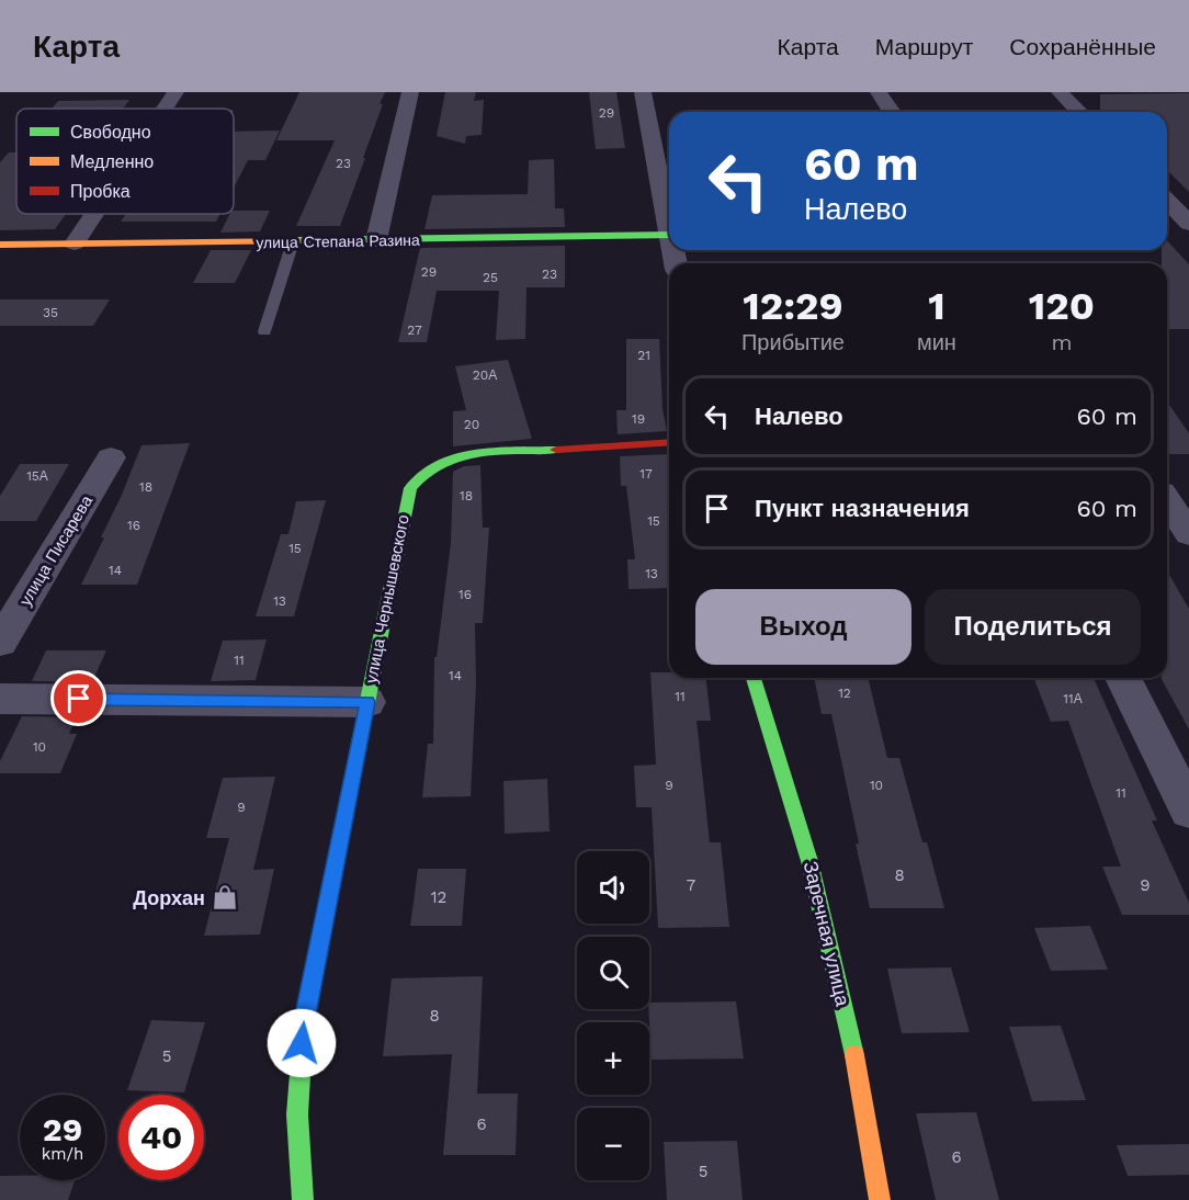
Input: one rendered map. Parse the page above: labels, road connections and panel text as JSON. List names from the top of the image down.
{
  "streets": {
    "street": [
      "улица Степана Разина",
      "улица Писарева",
      "улица Чернышевского",
      "Заречная улица"
    ]
  },
  "places": {
    "shop": ["Дорхан"]
  },
  "house_numbers": [
    "29",
    "23",
    "29",
    "23",
    "25",
    "35",
    "27",
    "21",
    "20А",
    "19",
    "20",
    "17",
    "15А",
    "18",
    "18",
    "15",
    "16",
    "15",
    "14",
    "13",
    "16",
    "13",
    "11",
    "14",
    "12",
    "11",
    "11А",
    "10",
    "9",
    "10",
    "11",
    "9",
    "8",
    "7",
    "9",
    "12",
    "8",
    "5",
    "6",
    "6",
    "5"
  ],
  "legend": ["Свободно", "Медленно", "Пробка"],
  "page": {
    "header": "Карта",
    "nav": ["Карта", "Маршрут", "Сохранённые"],
    "turn": ["60 m", "Налево"],
    "eta": [
      "12:29",
      "Прибытие",
      "1",
      "мин",
      "120",
      "m"
    ],
    "list": [
      {
        "name": "Налево",
        "value": "60 m"
      },
      {
        "name": "Пункт назначения",
        "value": "60 m"
      }
    ],
    "buttons": ["Выход", "Поделиться"],
    "map_buttons": ["+", "−"],
    "speed": "29 km/h",
    "limit": "40"
  }
}
